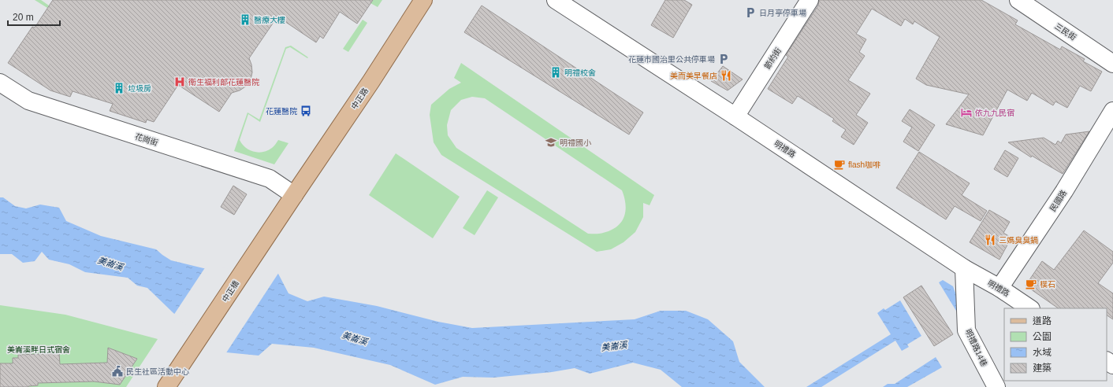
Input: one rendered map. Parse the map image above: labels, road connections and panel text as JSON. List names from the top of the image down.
{
  "streets": {
    "main road": ["中正路", "中正橋"],
    "street": [
      "三民街",
      "節約街",
      "花崗街",
      "明禮路",
      "民國路",
      "明禮路14巷"
    ]
  },
  "crossings": [
    ["節約街", "明禮路"],
    ["中正路", "花崗街"],
    ["中正路", "中正橋"],
    ["花崗街", "中正橋"],
    ["明禮路", "民國路"],
    ["明禮路", "明禮路14巷"]
  ],
  "water": ["美崙溪"],
  "parks": ["美崙溪畔日式宿舍"],
  "places": {
    "parking": ["日月亭停車場", "花蓮市國治里公共停車場"],
    "building": ["醫療大樓", "明禮校舍", "垃圾房"],
    "restaurant": ["美而美早餐店", "三媽臭臭鍋"],
    "hospital": ["衛生福利部花蓮醫院"],
    "bus stop": ["花蓮醫院"],
    "hotel": ["依九九民宿"],
    "school or university": ["明禮國小"],
    "cafe": ["flash咖啡", "樸石"],
    "public building": ["民生社區活動中心"]
  },
  "legend": [
    "道路",
    "公園",
    "水域",
    "建築"
  ],
  "scale_bar": "20 m"
}
